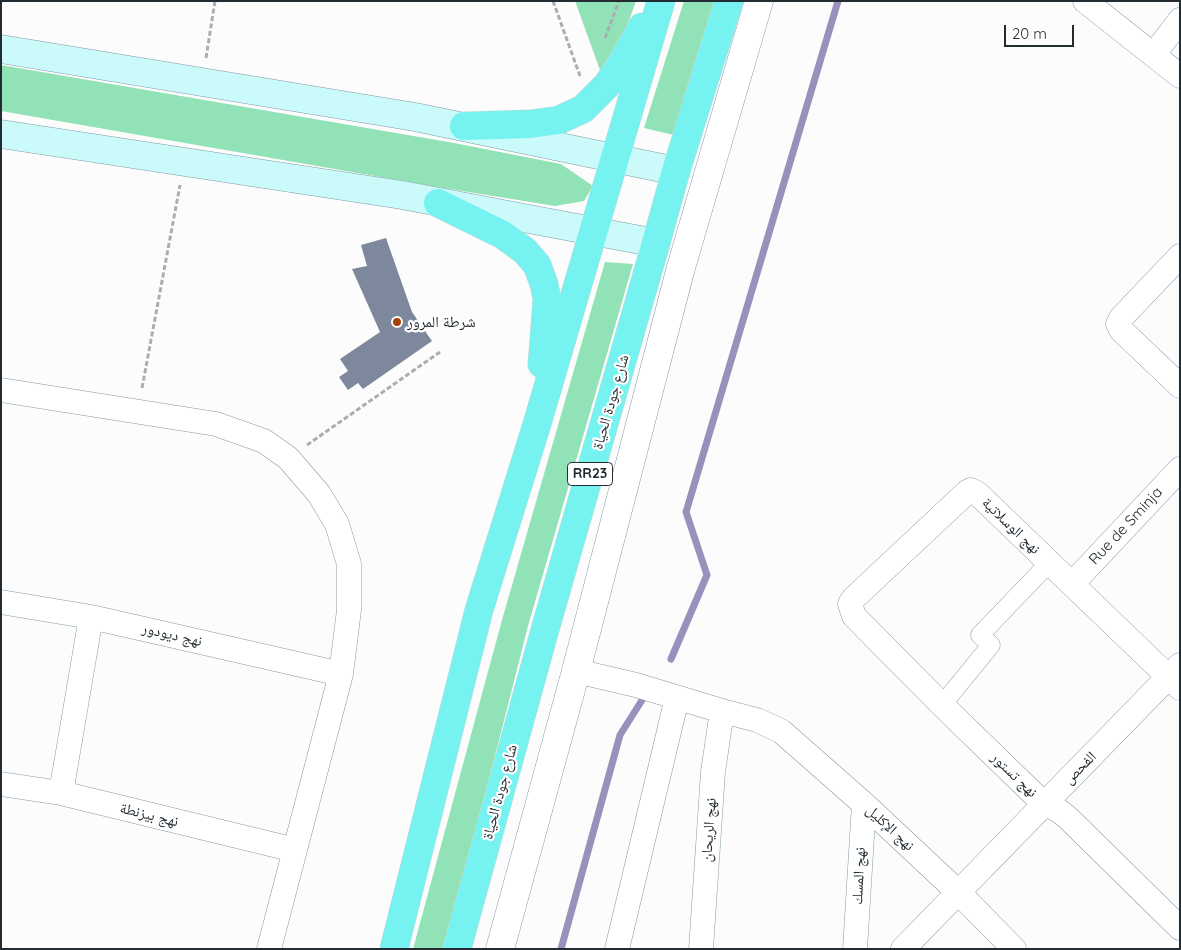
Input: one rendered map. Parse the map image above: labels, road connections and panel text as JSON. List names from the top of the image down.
{
  "streets": {
    "highway": ["شارع جودة الحياة", "RR23"],
    "street": [
      "نهج الوسلاتية",
      "Rue de Sminja",
      "نهج ديودور",
      "الفحص",
      "نهج تستور",
      "نهج بيزنطة",
      "نهج الإكليل",
      "نهج الريحان",
      "نهج المسك"
    ]
  },
  "crossings": [
    ["نهج الوسلاتية", "Rue de Sminja"],
    ["نهج الوسلاتية", "الفحص"],
    ["نهج الوسلاتية", "نهج تستور"],
    ["الفحص", "نهج تستور"],
    ["الفحص", "نهج الإكليل"],
    ["نهج الإكليل", "نهج الريحان"],
    ["نهج الإكليل", "نهج المسك"]
  ],
  "places": ["شرطة المرور"],
  "scale_bar": "20 m"
}
